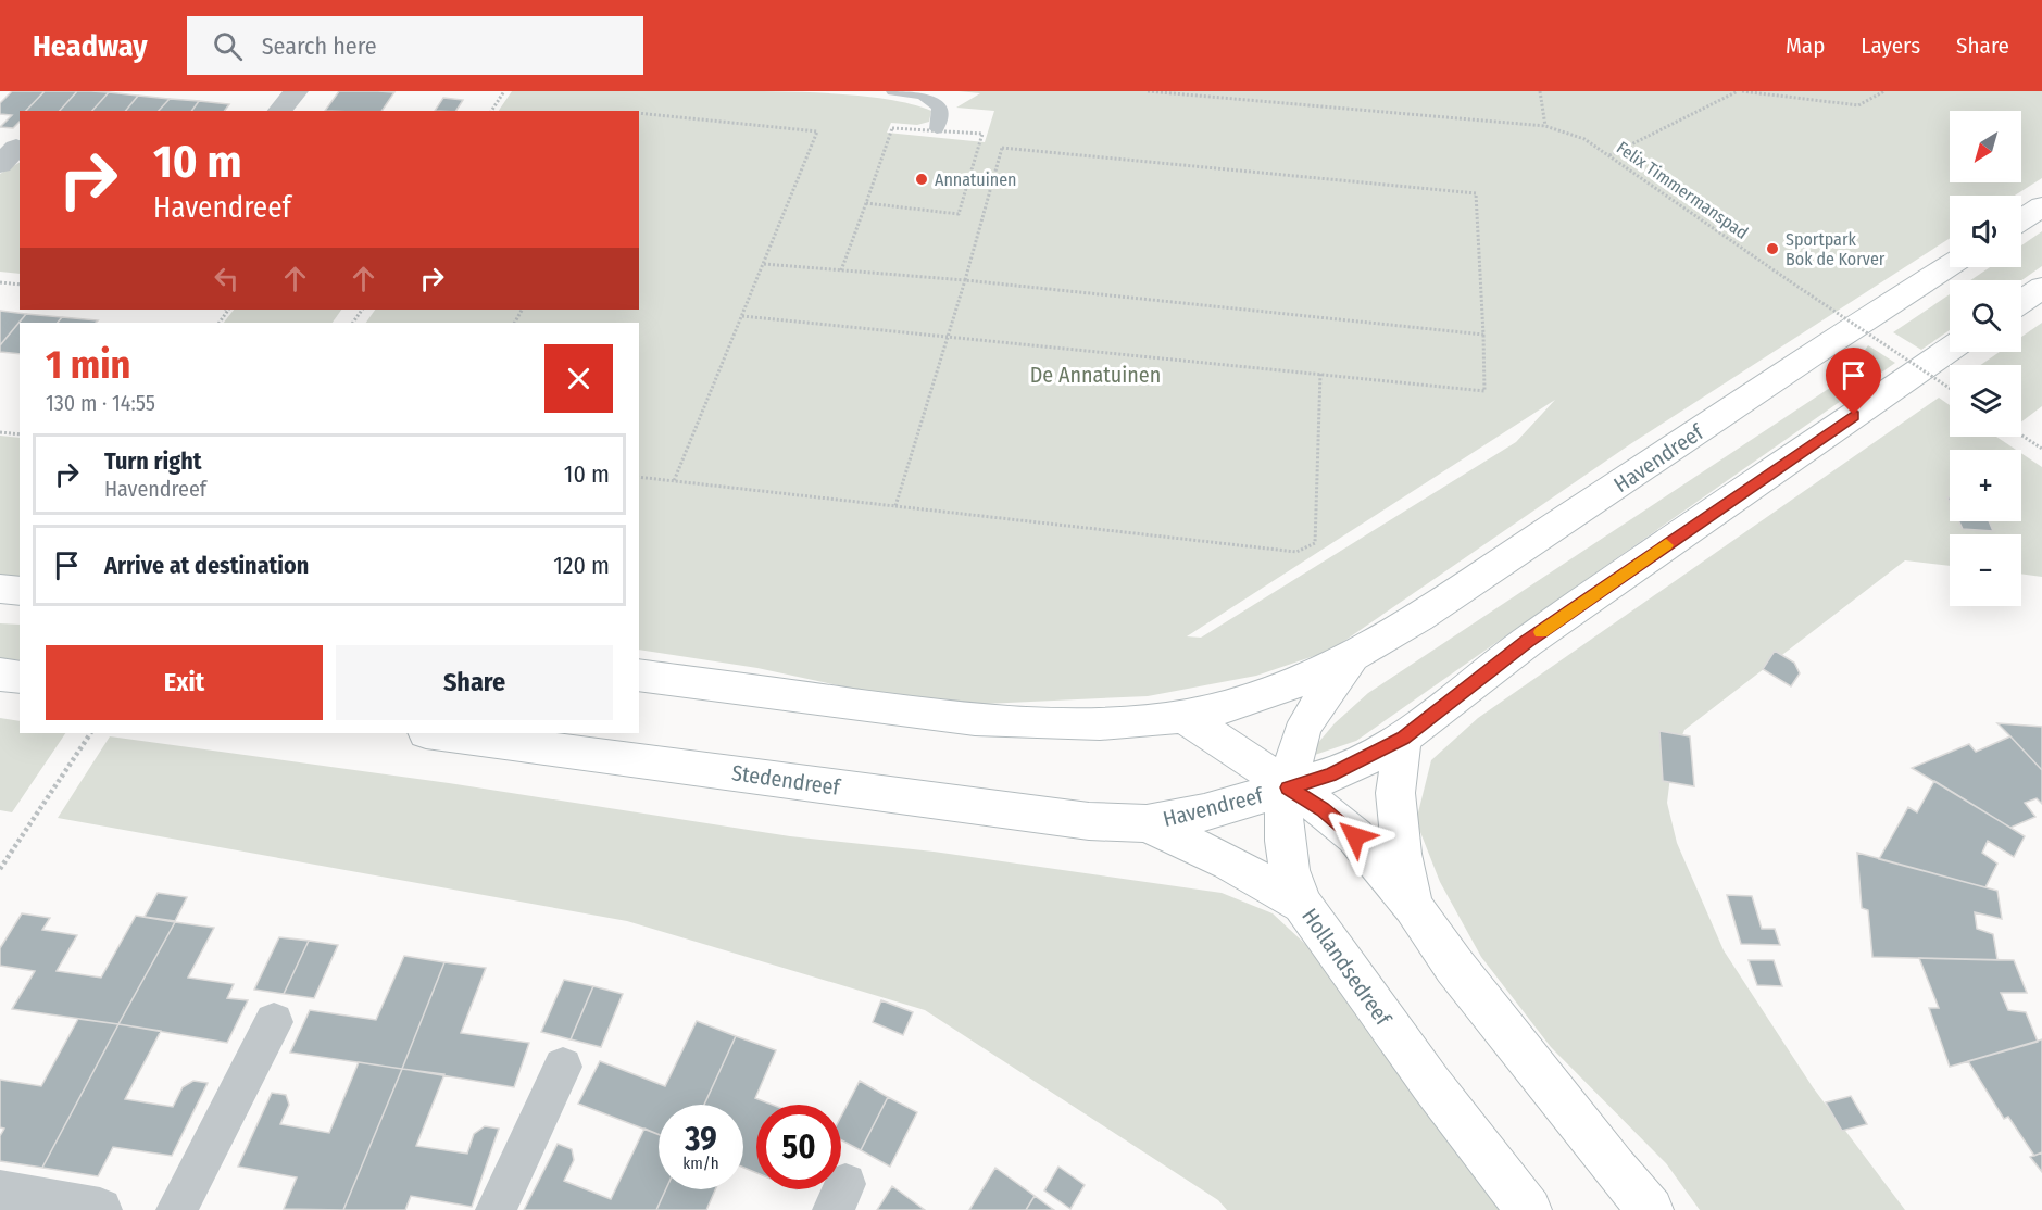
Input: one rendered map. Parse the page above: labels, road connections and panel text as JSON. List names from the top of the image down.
{
  "streets": {
    "main road": ["Havendreef", "Stedendreef", "Hollandsedreef"],
    "path": ["Felix Timmermanspad"]
  },
  "crossings": [
    ["Havendreef", "Stedendreef"],
    ["Havendreef", "Hollandsedreef"]
  ],
  "parks": ["De Annatuinen"],
  "places": ["Annatuinen", "Sportpark Bok de Korver"],
  "north": "bottom left",
  "page": {
    "header": "Headway",
    "search": "Search here",
    "nav": ["Map", "Layers", "Share"],
    "map_buttons": ["+", "−"],
    "turn": ["10 m", "Havendreef"],
    "heading": ["1 min", "130 m · 14:55"],
    "list": [
      {
        "name": "Turn right",
        "note": "Havendreef",
        "value": "10 m"
      },
      {
        "name": "Arrive at destination",
        "value": "120 m"
      }
    ],
    "buttons": ["Exit", "Share"],
    "speed": "39 km/h",
    "limit": "50"
  }
}
